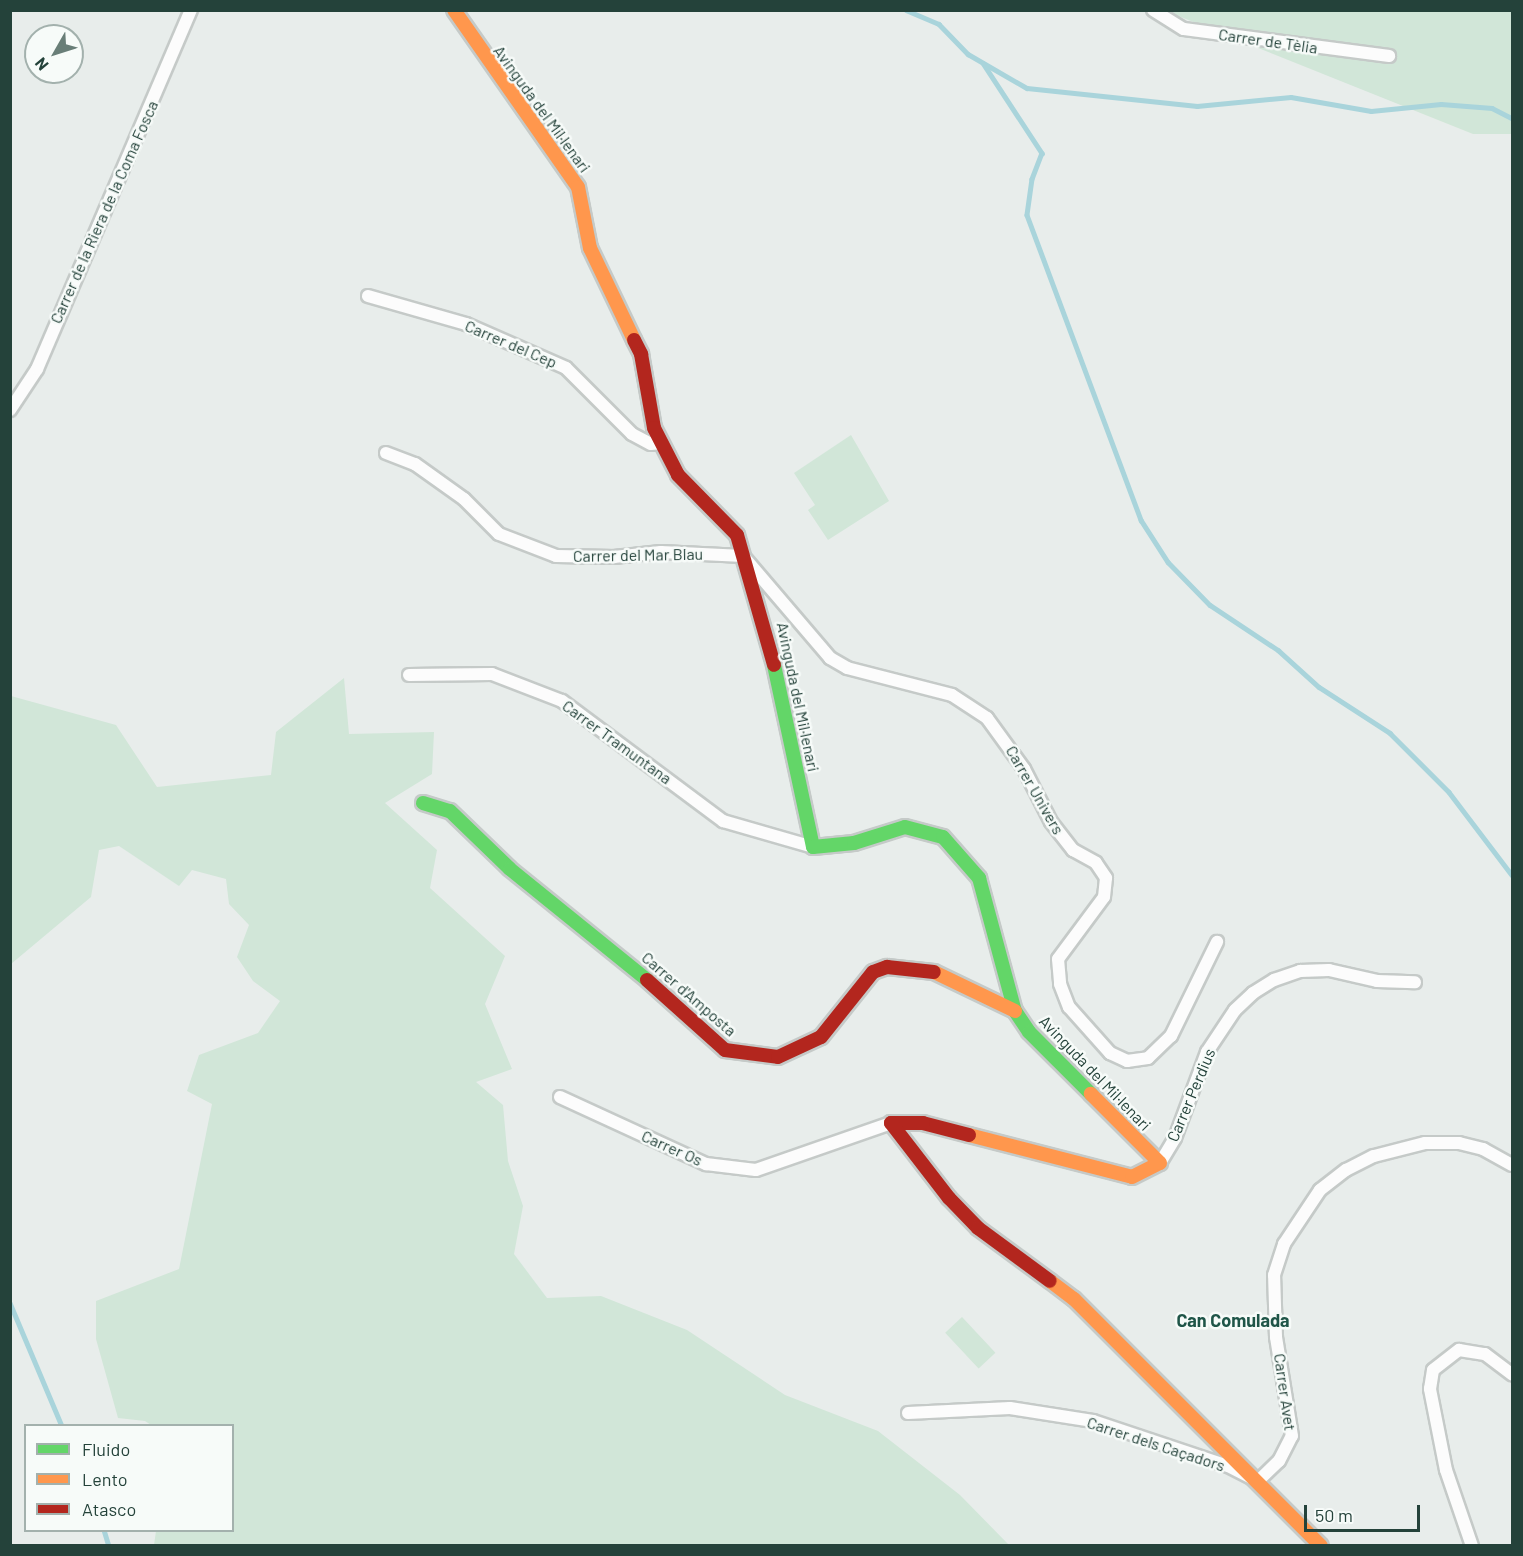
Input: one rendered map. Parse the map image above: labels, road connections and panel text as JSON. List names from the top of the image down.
{
  "streets": {
    "street": [
      "Carrer de Tèlia",
      "Avinguda del Mil·lenari",
      "Carrer de la Riera de la Coma Fosca",
      "Carrer del Cep",
      "Carrer del Mar Blau",
      "Carrer Tramuntana",
      "Carrer Univers",
      "Carrer d'Amposta",
      "Carrer Perdius",
      "Carrer Os",
      "Carrer Avet",
      "Carrer dels Caçadors"
    ]
  },
  "crossings": [
    ["Avinguda del Mil·lenari", "Carrer del Cep"],
    ["Avinguda del Mil·lenari", "Carrer del Mar Blau"],
    ["Avinguda del Mil·lenari", "Carrer Tramuntana"],
    ["Avinguda del Mil·lenari", "Carrer Univers"],
    ["Avinguda del Mil·lenari", "Carrer d'Amposta"],
    ["Avinguda del Mil·lenari", "Carrer Perdius"],
    ["Carrer del Mar Blau", "Carrer Univers"],
    ["Carrer Avet", "Carrer dels Caçadors"]
  ],
  "districts": ["Can Comulada"],
  "legend": ["Fluido", "Lento", "Atasco"],
  "scale_bar": "50 m",
  "north": "bottom left"
}
